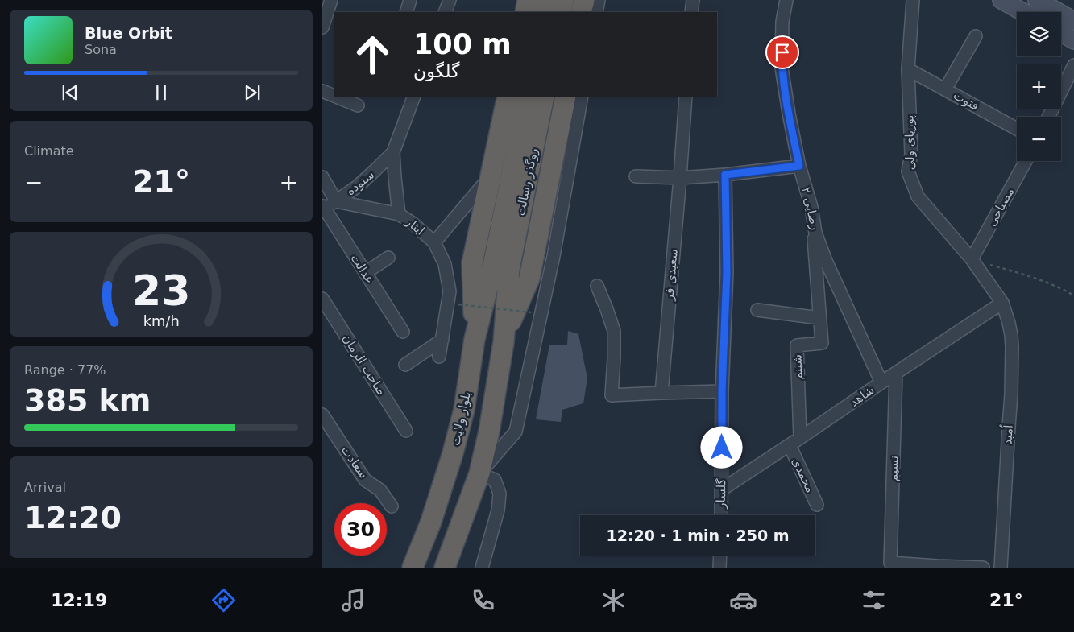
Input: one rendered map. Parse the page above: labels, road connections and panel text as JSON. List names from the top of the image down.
{
  "streets": {
    "highway": ["روگذر رسالت", "بلوار ولایت"],
    "street": [
      "فتوت",
      "پوریای ولی",
      "ستوده",
      "مصباحی",
      "رضایی ۲",
      "ایثار",
      "عدالت",
      "سعیدی فر",
      "صاحب الزمان",
      "شبنم",
      "شاهد",
      "اُمید",
      "سعادت",
      "نسیم",
      "محمدی",
      "گلسار"
    ]
  },
  "crossings": [
    ["فتوت", "پوریای ولی"],
    ["پوریای ولی", "مصباحی"],
    ["پوریای ولی", "شاهد"],
    ["پوریای ولی", "اُمید"],
    ["روگذر رسالت", "بلوار ولایت"],
    ["ستوده", "ایثار"],
    ["ستوده", "عدالت"],
    ["رضایی ۲", "شبنم"],
    ["رضایی ۲", "شاهد"],
    ["شبنم", "شاهد"],
    ["شاهد", "اُمید"],
    ["شاهد", "نسیم"],
    ["شاهد", "محمدی"],
    ["شاهد", "گلسار"]
  ],
  "page": {
    "map_buttons": ["+", "−"],
    "turn": ["100 m", "گلگون"],
    "song": ["Blue Orbit", "Sona"],
    "tile": [
      "Climate",
      ["Range · 77%", "385 km"],
      ["Arrival", "12:20"]
    ],
    "heat": ["−", "21°", "+"],
    "limit": "30",
    "trip": "12:20 · 1 min · 250 m",
    "tabs": ["12:19", "21°"],
    "gauge": ["23", "km/h"]
  }
}
